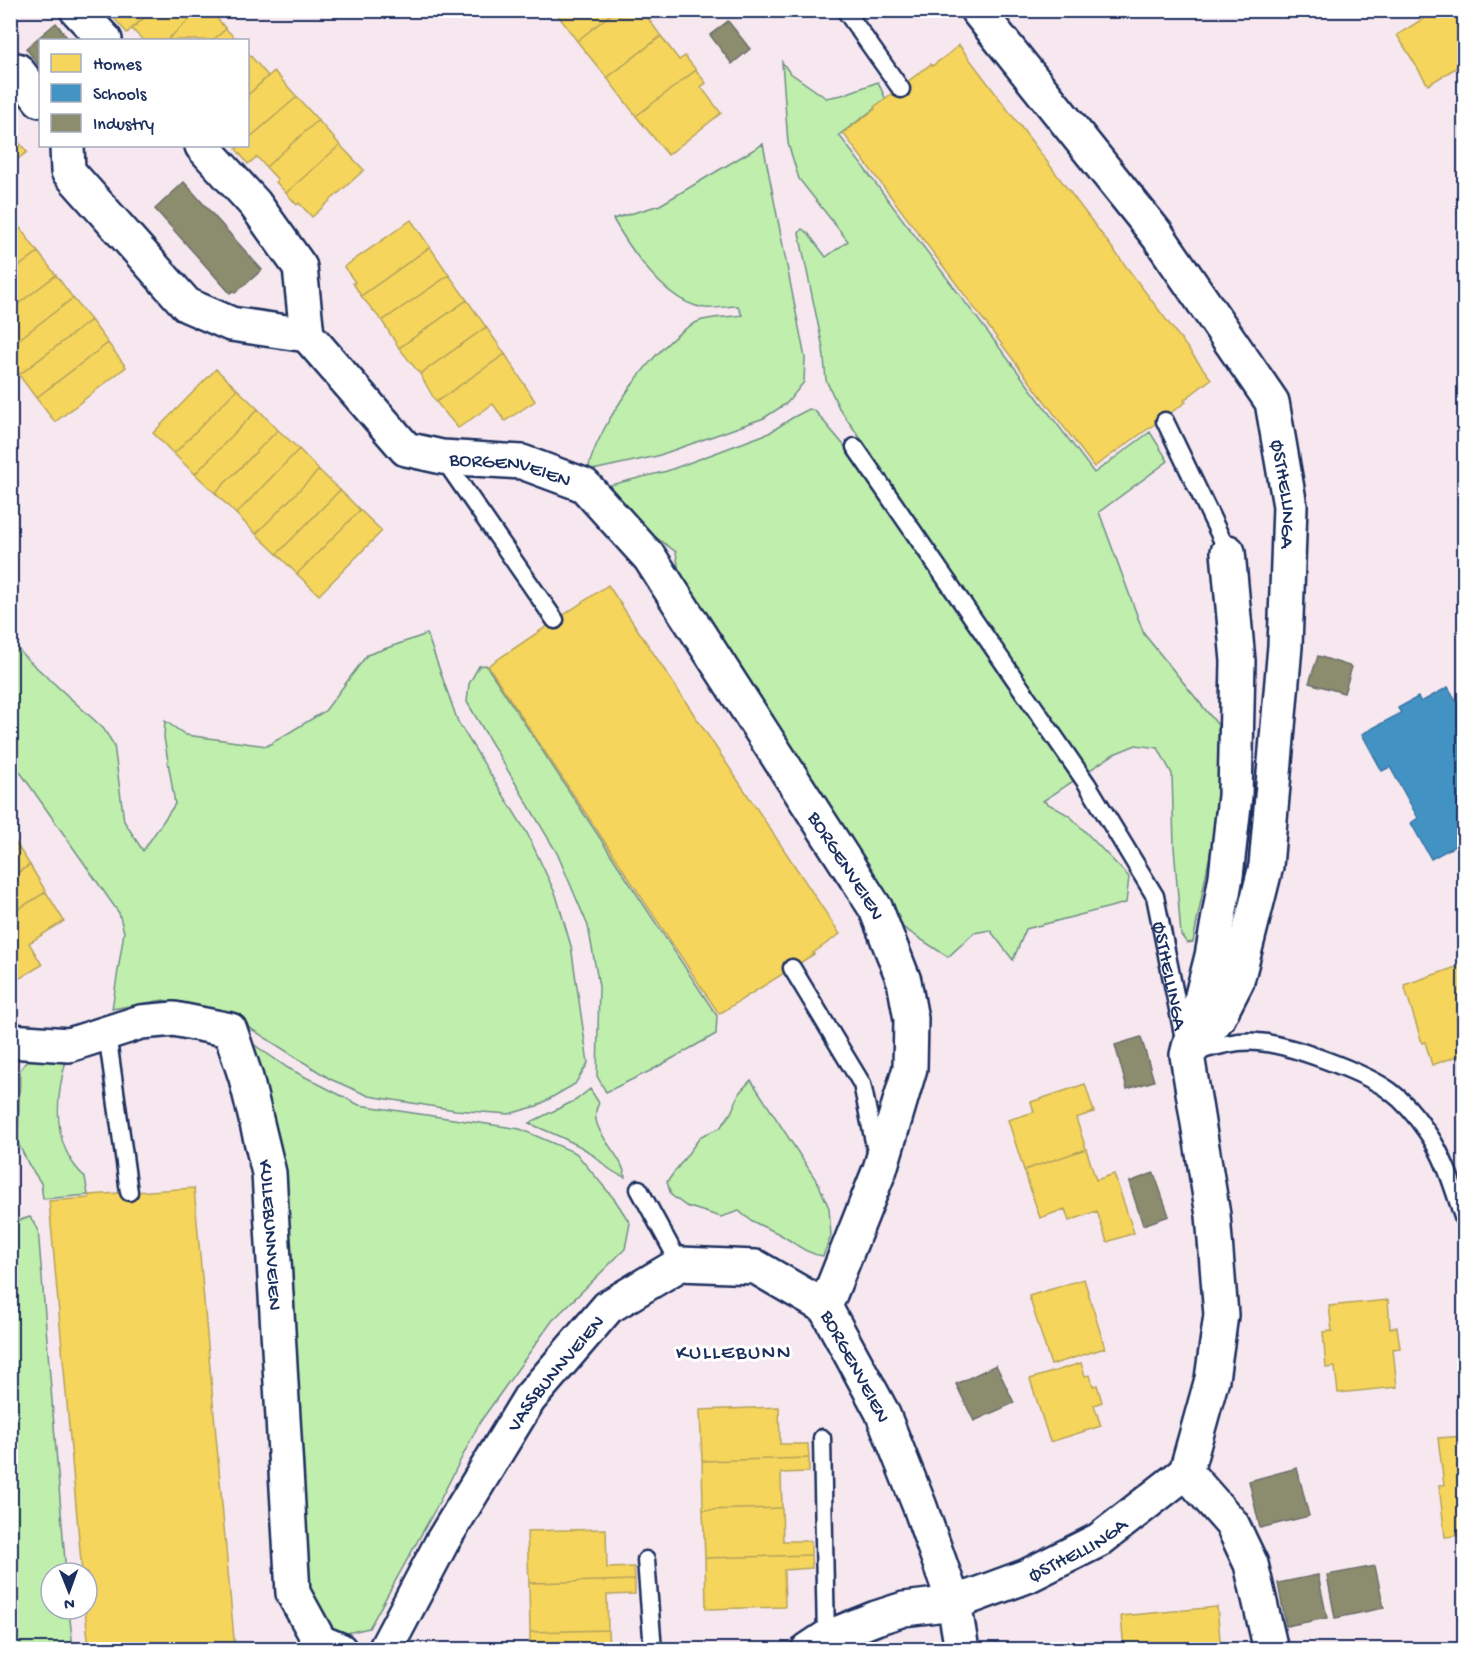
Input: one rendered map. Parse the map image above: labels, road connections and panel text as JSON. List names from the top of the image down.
{
  "streets": {
    "street": [
      "BORGENVEIEN",
      "ØSTHELLINGA",
      "KULLEBUNNVEIEN",
      "VASSBUNNVEIEN"
    ]
  },
  "crossings": [
    ["BORGENVEIEN", "ØSTHELLINGA"]
  ],
  "districts": ["KULLEBUNN"],
  "legend": ["Homes", "Schools", "Industry"],
  "north": "bottom"
}
